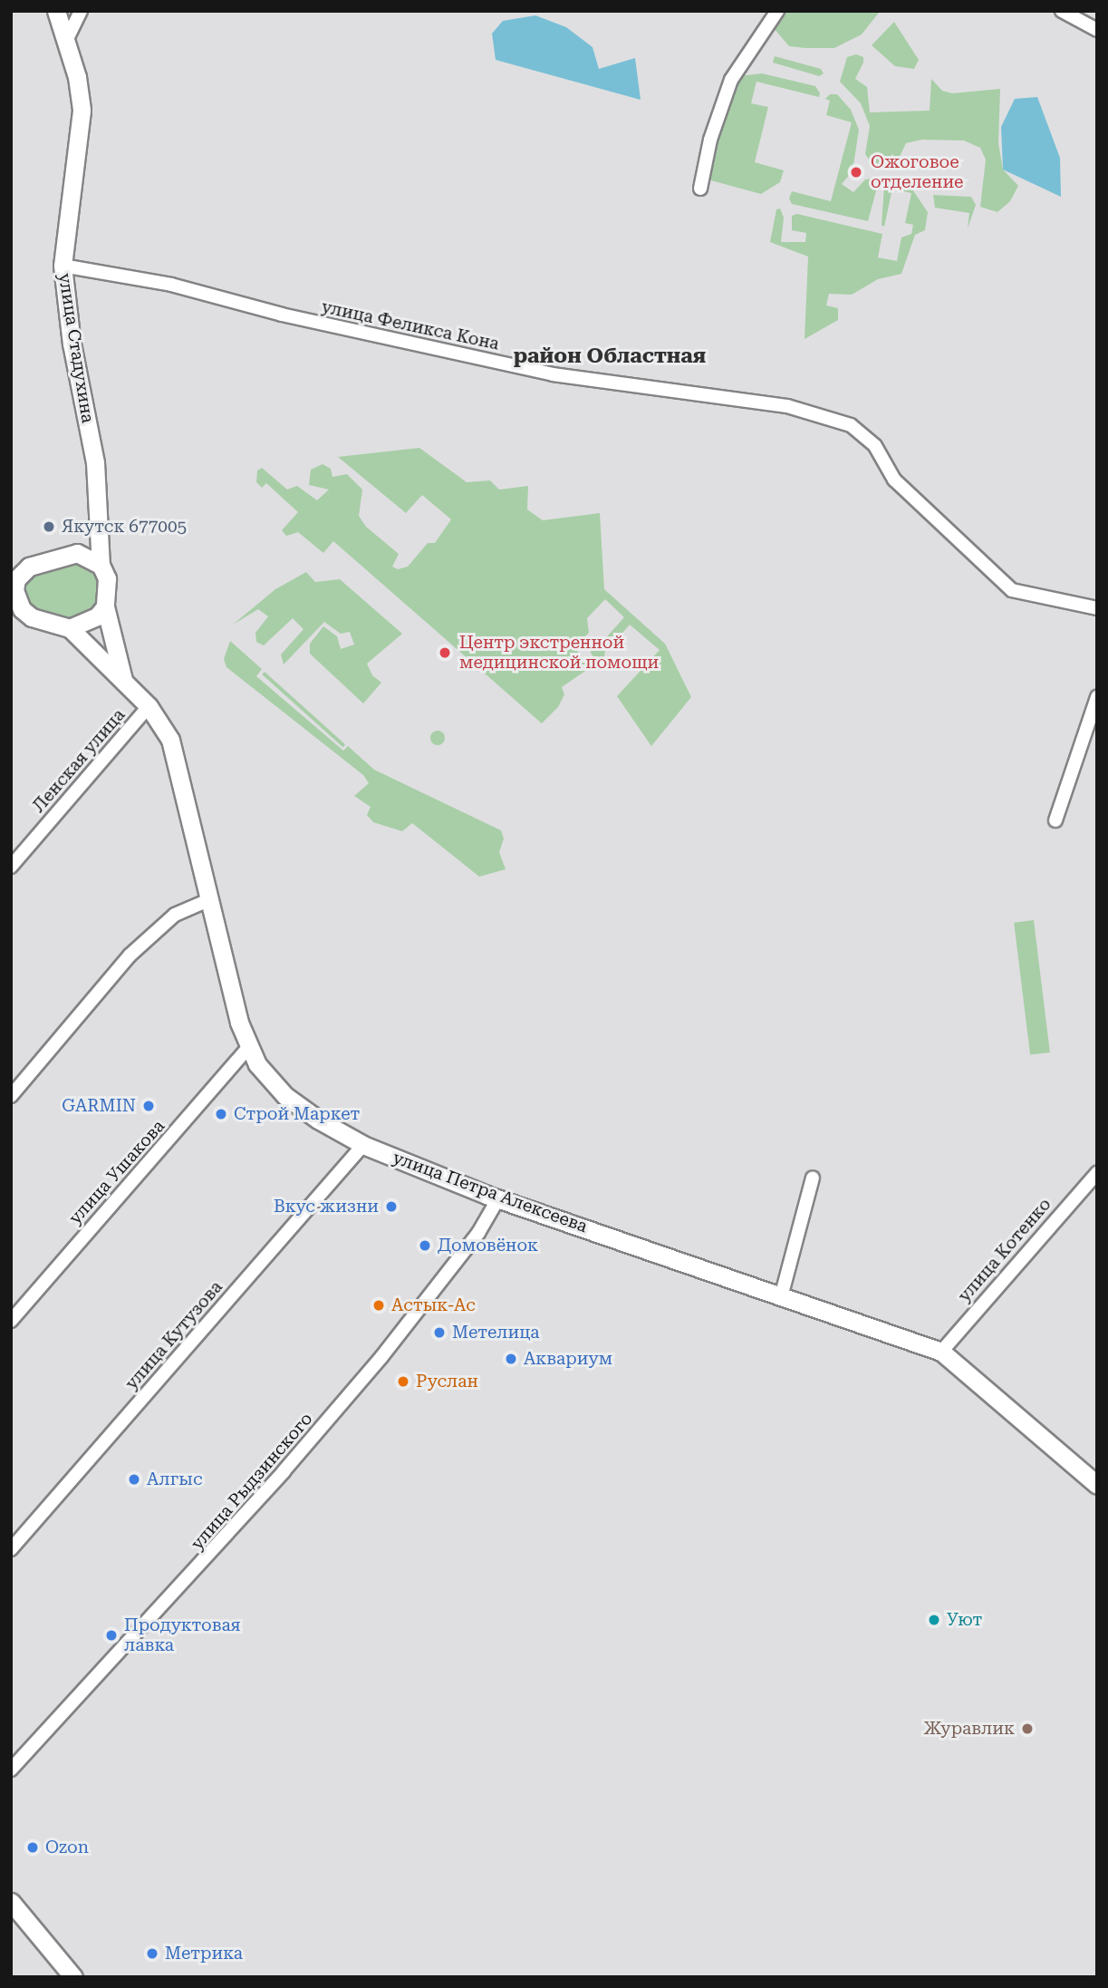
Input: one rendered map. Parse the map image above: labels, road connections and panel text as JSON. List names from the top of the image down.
{
  "streets": {
    "street": [
      "улица Феликса Кона",
      "улица Стадухина",
      "Ленская улица",
      "улица Ушакова",
      "улица Петра Алексеева",
      "улица Котенко",
      "улица Кутузова",
      "улица Рыдзинского"
    ]
  },
  "crossings": [
    ["улица Феликса Кона", "улица Стадухина"],
    ["улица Стадухина", "улица Петра Алексеева"],
    ["Ленская улица", "улица Петра Алексеева"],
    ["улица Ушакова", "улица Петра Алексеева"],
    ["улица Петра Алексеева", "улица Котенко"],
    ["улица Петра Алексеева", "улица Кутузова"],
    ["улица Петра Алексеева", "улица Рыдзинского"]
  ],
  "districts": ["район Областная"],
  "places": [
    "Ожоговое отделение",
    "Якутск 677005",
    "Центр экстренной медицинской помощи",
    "GARMIN",
    "Строй Маркет",
    "Вкус жизни",
    "Домовёнок",
    "Астык-Ас",
    "Метелица",
    "Аквариум",
    "Руслан",
    "Алгыс",
    "Уют",
    "Продуктовая лавка",
    "Журавлик",
    "Ozon",
    "Метрика"
  ]
}
